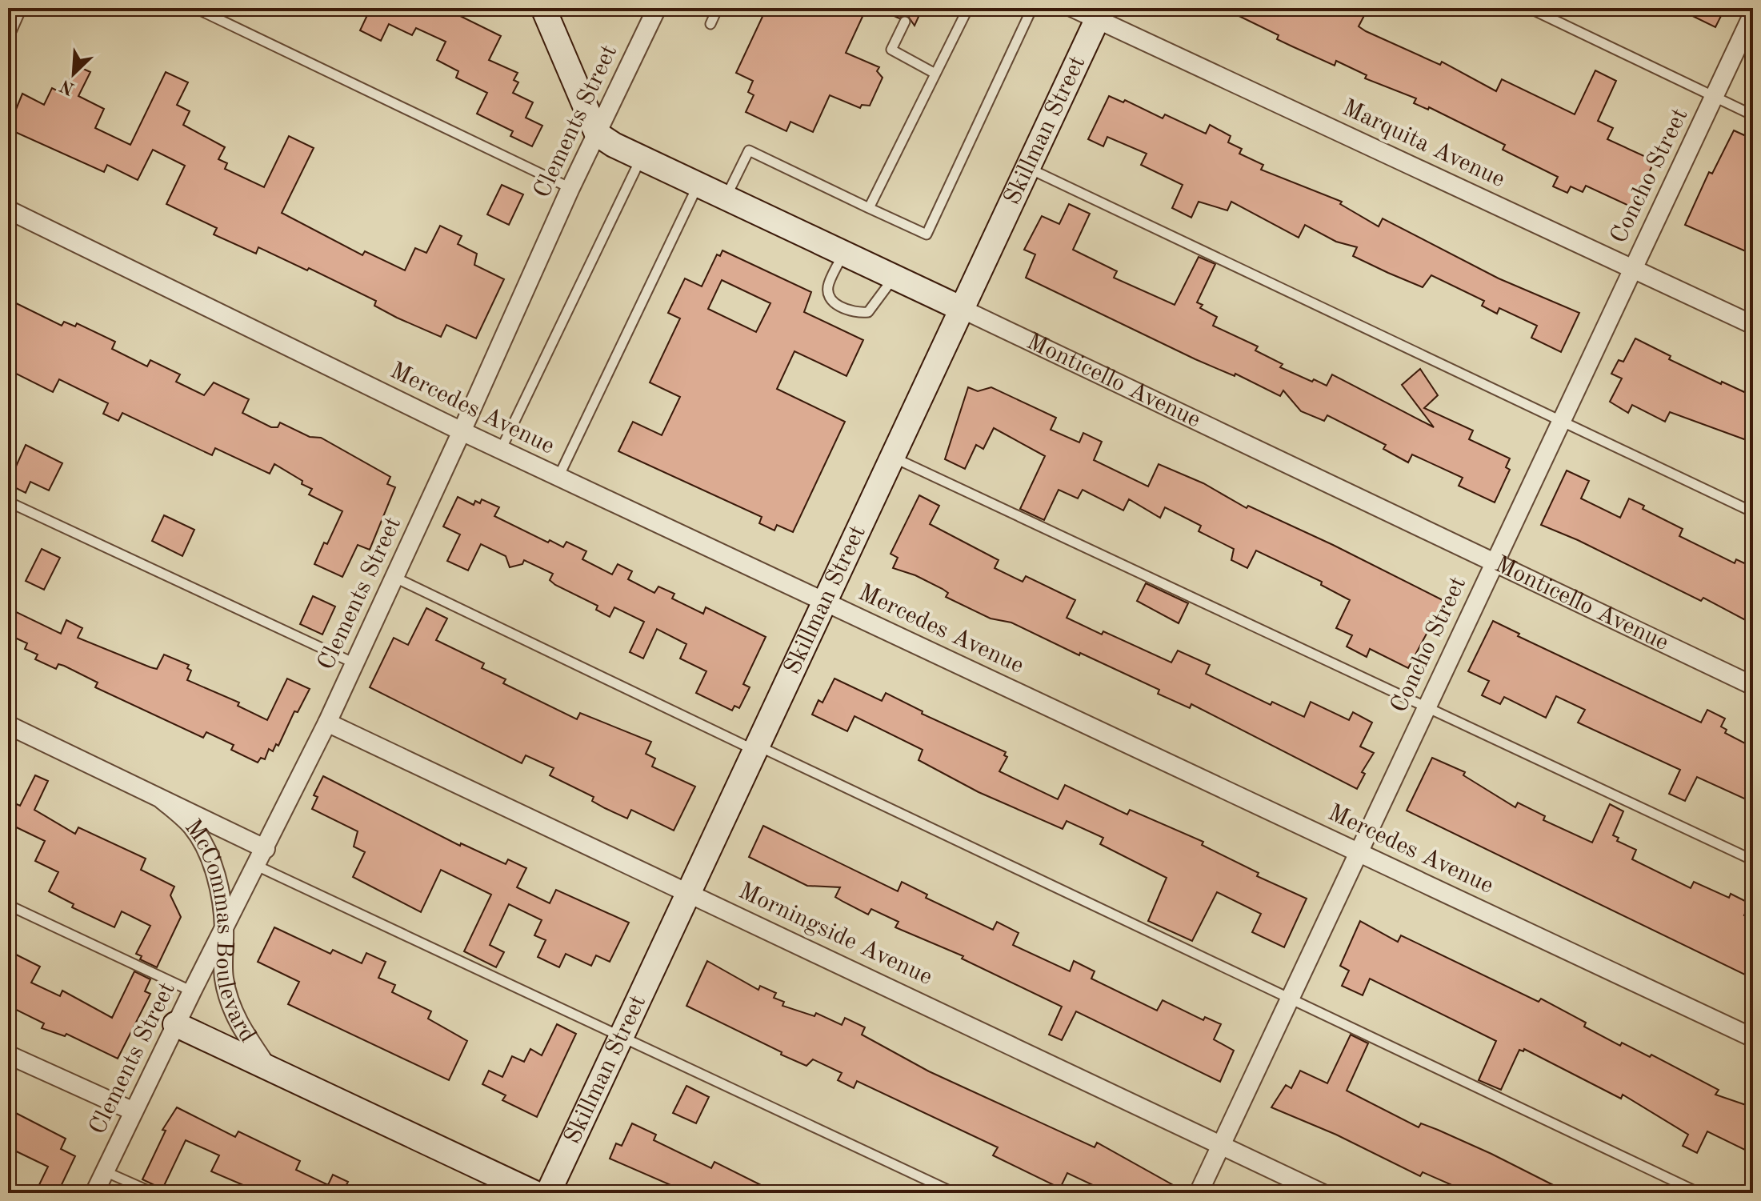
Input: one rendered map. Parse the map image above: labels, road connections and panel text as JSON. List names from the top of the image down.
{
  "streets": {
    "main road": ["Skillman Street", "Monticello Avenue", "McCommas Boulevard"],
    "street": [
      "Clements Street",
      "Marquita Avenue",
      "Concho Street",
      "Mercedes Avenue",
      "Morningside Avenue"
    ]
  },
  "crossings": [
    ["Clements Street", "Monticello Avenue"],
    ["Clements Street", "Mercedes Avenue"],
    ["Clements Street", "McCommas Boulevard"],
    ["Clements Street", "Morningside Avenue"],
    ["Skillman Street", "Marquita Avenue"],
    ["Skillman Street", "Monticello Avenue"],
    ["Skillman Street", "Mercedes Avenue"],
    ["Skillman Street", "Morningside Avenue"],
    ["Marquita Avenue", "Concho Street"],
    ["Concho Street", "Monticello Avenue"],
    ["Concho Street", "Mercedes Avenue"],
    ["Concho Street", "Morningside Avenue"]
  ],
  "north": "bottom left"
}
